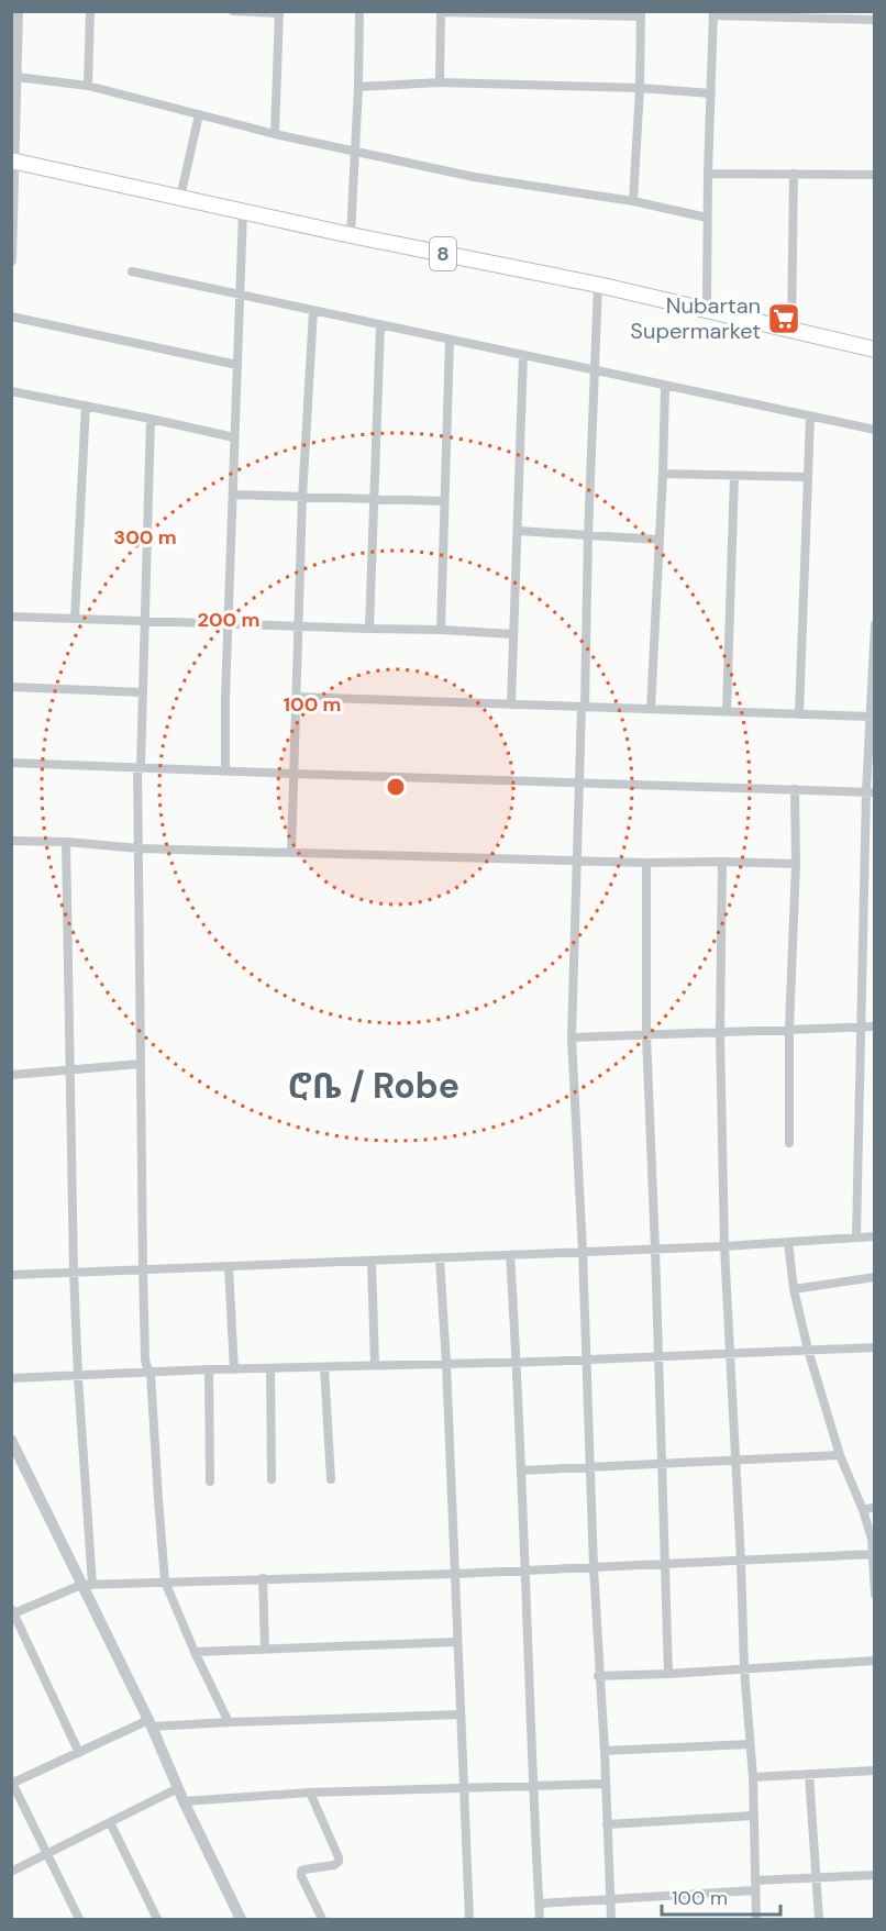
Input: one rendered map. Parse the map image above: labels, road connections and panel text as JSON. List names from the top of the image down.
{
  "streets": {
    "main road": ["8"]
  },
  "districts": ["ሮቤ / Robe"],
  "places": {
    "supermarket": ["Nubartan Supermarket"]
  },
  "scale_bar": "100 m",
  "rings": ["300 m", "200 m", "100 m"]
}
